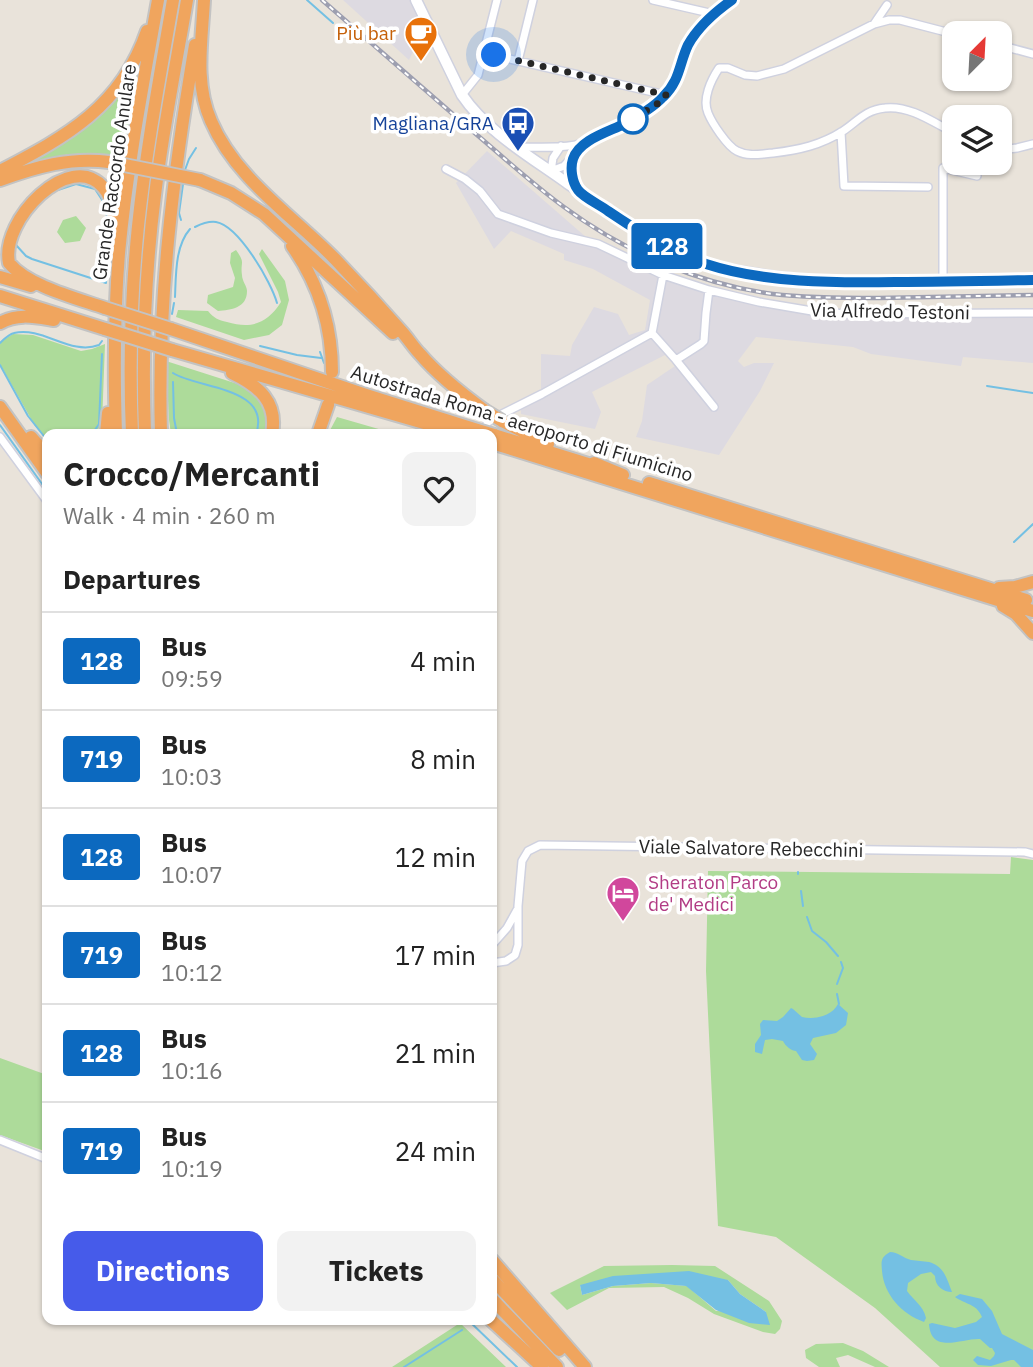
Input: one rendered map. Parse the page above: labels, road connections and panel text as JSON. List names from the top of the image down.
{
  "streets": {
    "highway": ["Grande Raccordo Anulare", "Autostrada Roma - aeroporto di Fiumicino"],
    "street": ["Via Alfredo Testoni", "Viale Salvatore Rebecchini"]
  },
  "places": {
    "cafe": ["Più bar"],
    "bus stop": ["Magliana/GRA"],
    "hotel": ["Sheraton Parco de' Medici"]
  },
  "lines": ["bus line 128"],
  "north": "top right",
  "page": {
    "on_map": "128",
    "heading": [
      ["Crocco/Mercanti", "Walk · 4 min · 260 m"],
      "Departures"
    ],
    "list": [
      {
        "mark": "128",
        "name": "Bus",
        "note": "09:59",
        "value": "4 min"
      },
      {
        "mark": "719",
        "name": "Bus",
        "note": "10:03",
        "value": "8 min"
      },
      {
        "mark": "128",
        "name": "Bus",
        "note": "10:07",
        "value": "12 min"
      },
      {
        "mark": "719",
        "name": "Bus",
        "note": "10:12",
        "value": "17 min"
      },
      {
        "mark": "128",
        "name": "Bus",
        "note": "10:16",
        "value": "21 min"
      },
      {
        "mark": "719",
        "name": "Bus",
        "note": "10:19",
        "value": "24 min"
      }
    ],
    "buttons": ["Directions", "Tickets"]
  }
}
